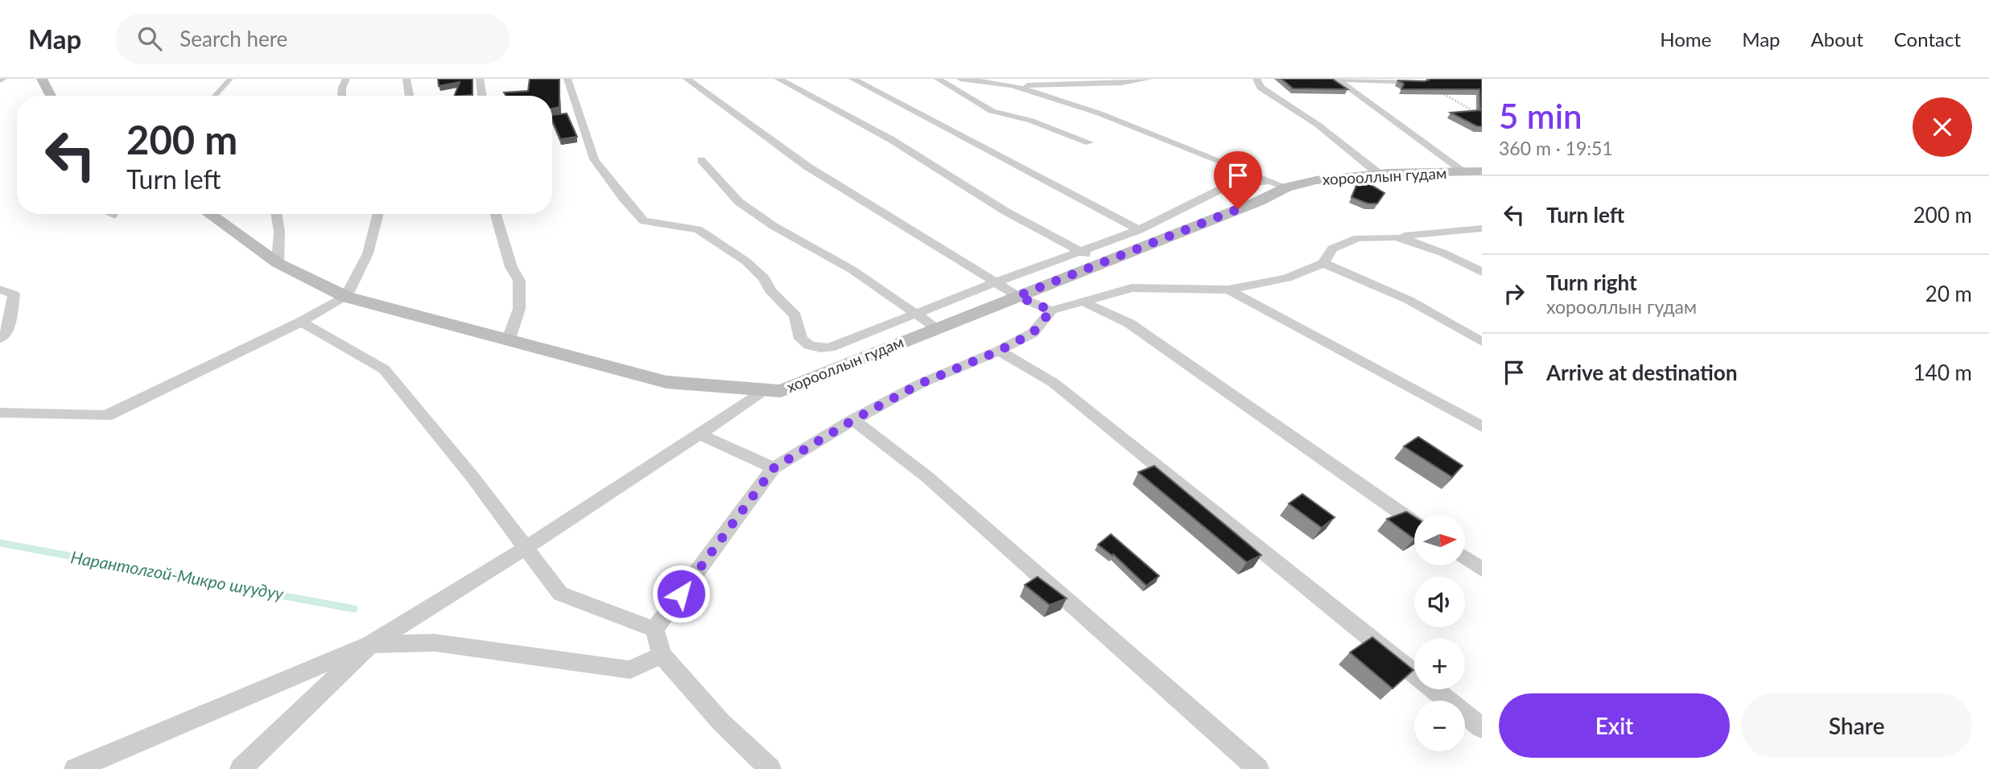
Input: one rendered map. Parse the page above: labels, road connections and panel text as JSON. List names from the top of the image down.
{
  "streets": {
    "main road": ["хорооллын гудам"]
  },
  "water": ["Нарантолгой-Микро шуудуу"],
  "north": "right",
  "page": {
    "header": "Map",
    "search": "Search here",
    "nav": [
      "Home",
      "Map",
      "About",
      "Contact"
    ],
    "heading": ["5 min", "360 m · 19:51"],
    "turn": ["200 m", "Turn left"],
    "list": [
      {
        "name": "Turn left",
        "value": "200 m"
      },
      {
        "name": "Turn right",
        "note": "хорооллын гудам",
        "value": "20 m"
      },
      {
        "name": "Arrive at destination",
        "value": "140 m"
      }
    ],
    "map_buttons": ["+", "−"],
    "buttons": ["Exit", "Share"]
  }
}
